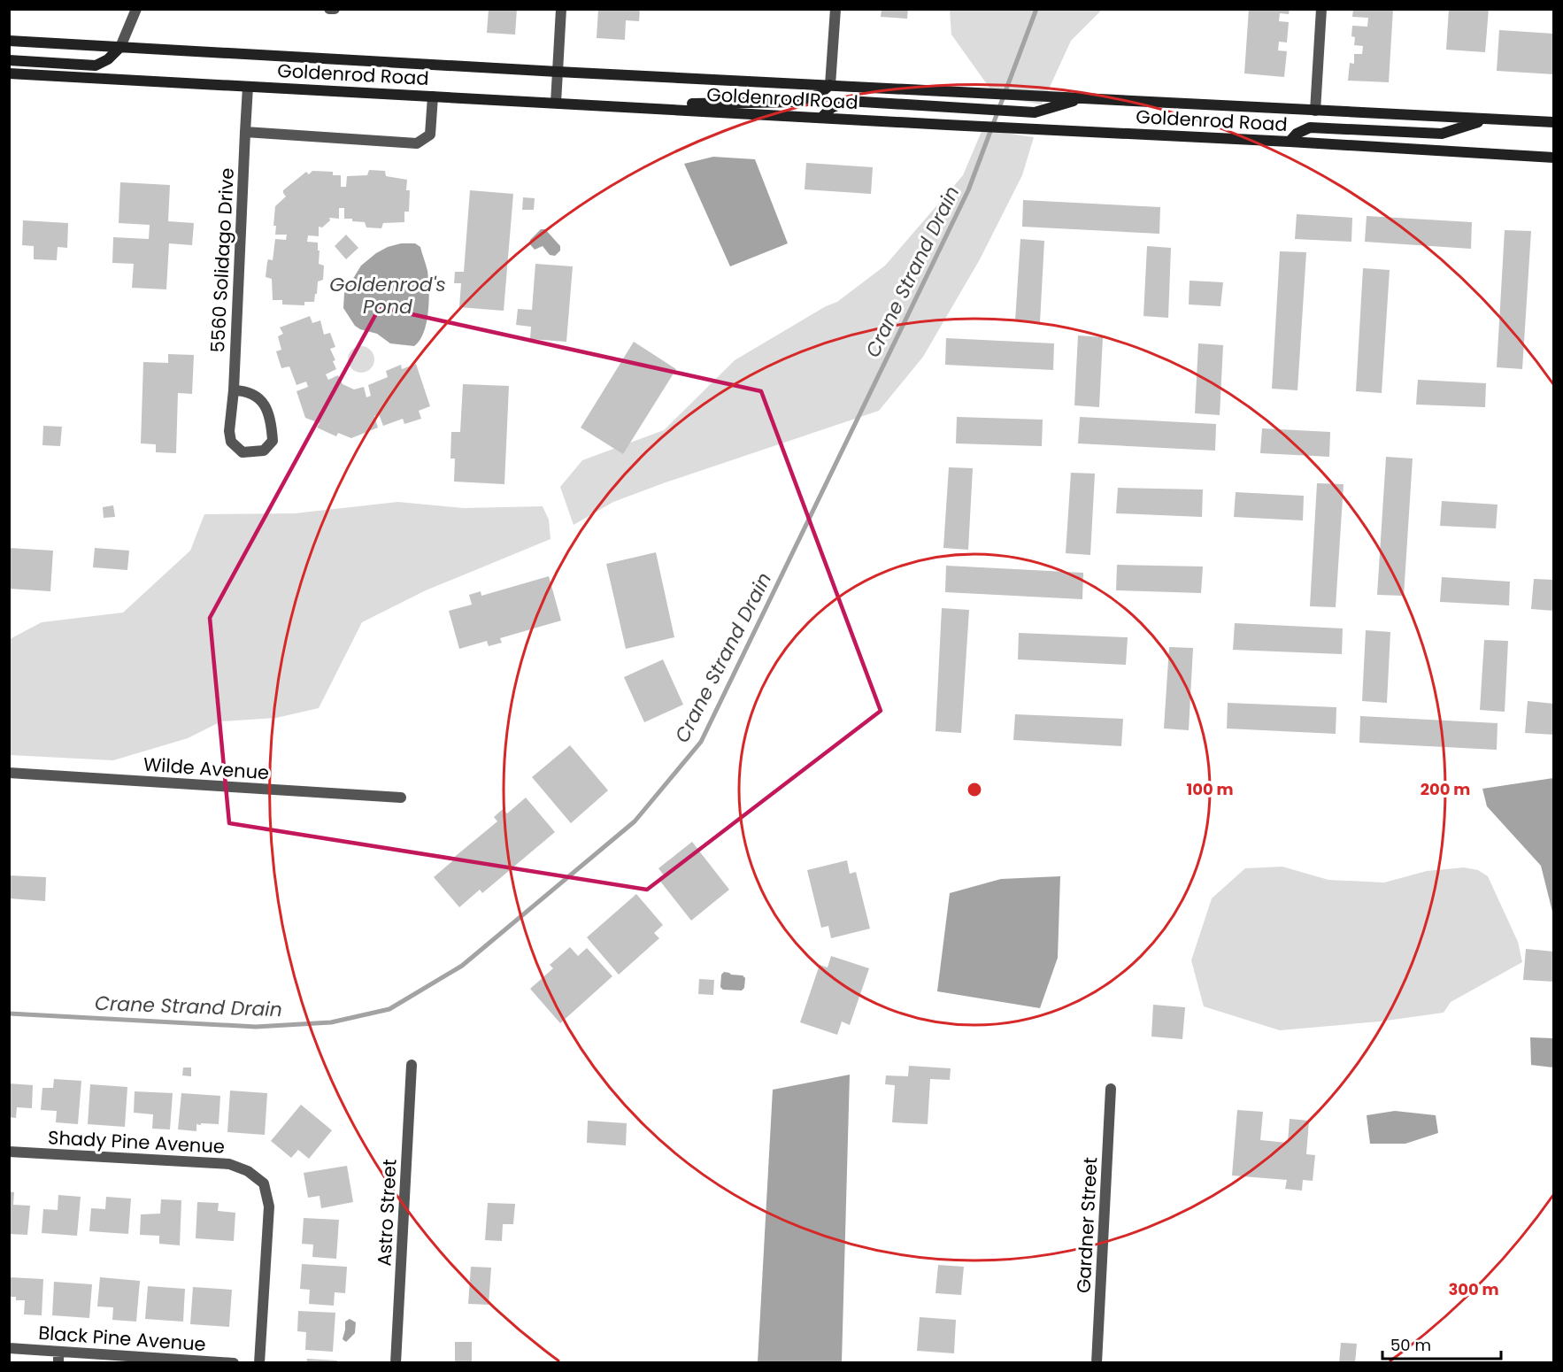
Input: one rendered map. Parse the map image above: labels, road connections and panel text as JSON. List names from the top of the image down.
{
  "streets": {
    "main road": ["Goldenrod Road"],
    "street": [
      "5560 Solidago Drive",
      "Wilde Avenue",
      "Shady Pine Avenue",
      "Astro Street",
      "Gardner Street",
      "Black Pine Avenue"
    ]
  },
  "crossings": [
    ["Goldenrod Road", "5560 Solidago Drive"]
  ],
  "water": ["Crane Strand Drain", "Goldenrod's Pond"],
  "scale_bar": "50 m",
  "rings": ["100 m", "200 m", "300 m"]
}
